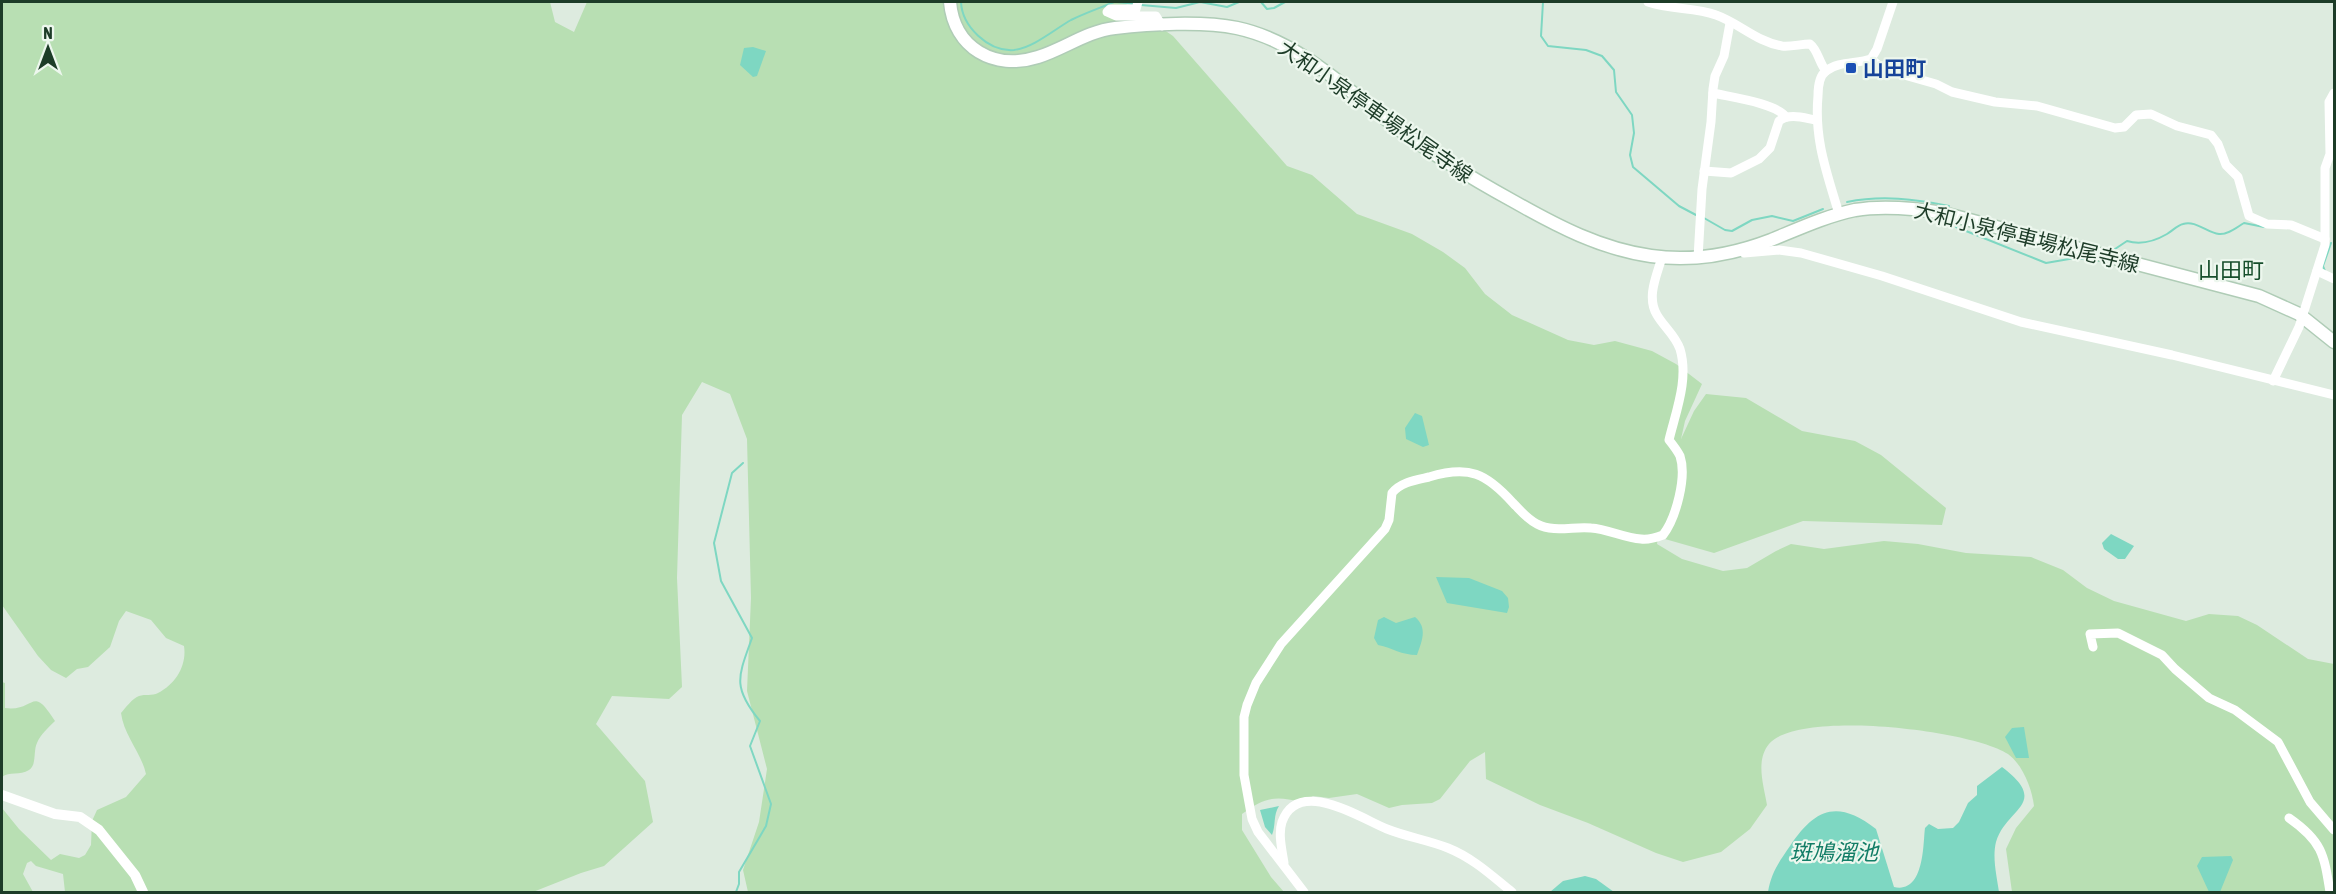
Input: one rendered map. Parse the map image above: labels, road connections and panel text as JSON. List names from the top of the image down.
{
  "streets": {
    "main road": ["大和小泉停車場松尾寺線"]
  },
  "districts": ["山田町"],
  "water": ["斑鳩溜池"],
  "places": {
    "transit": ["山田町"]
  },
  "north": "top"
}
